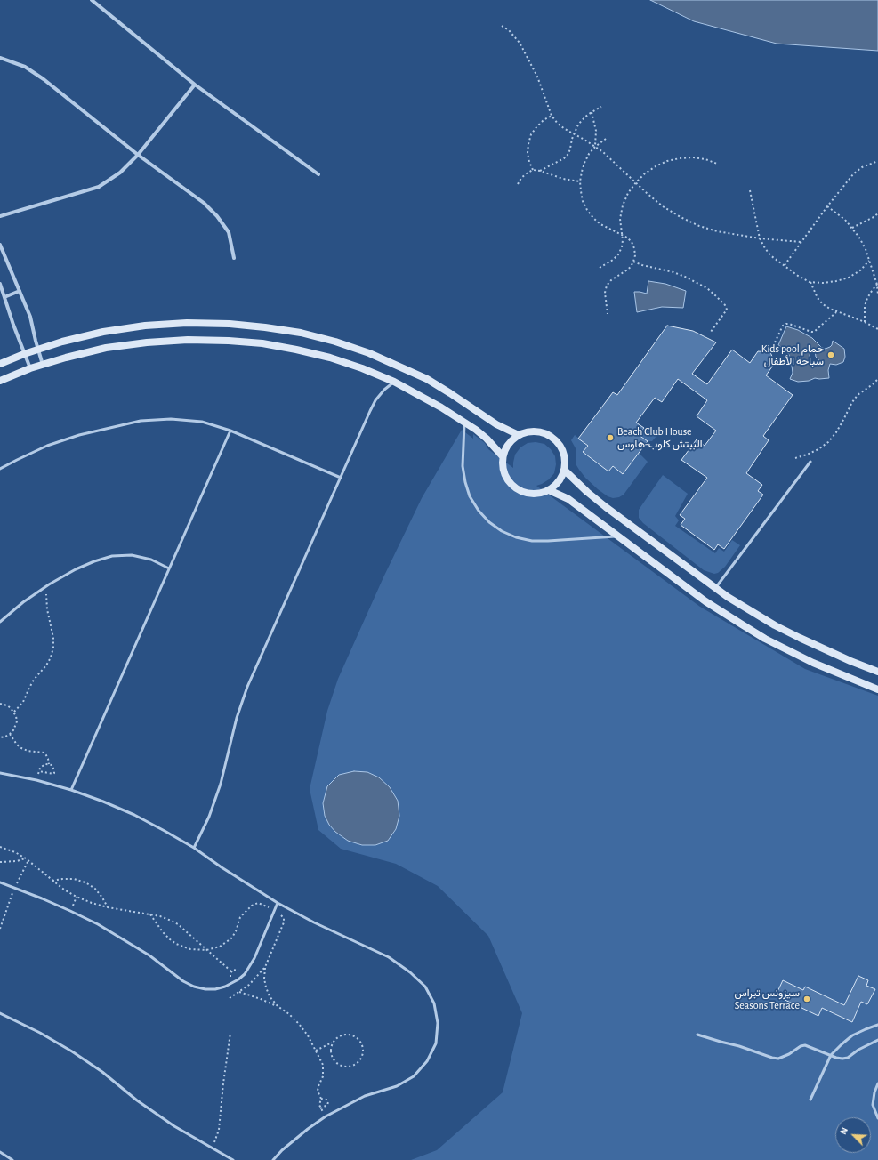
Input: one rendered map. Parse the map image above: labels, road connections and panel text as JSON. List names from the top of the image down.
{
  "places": ["Kids pool حمام سباحة الأطفال", "Beach Club House البيتش كلوب-هاوس", "سيزونس تيراس Seasons Terrace"],
  "north": "top left"
}
